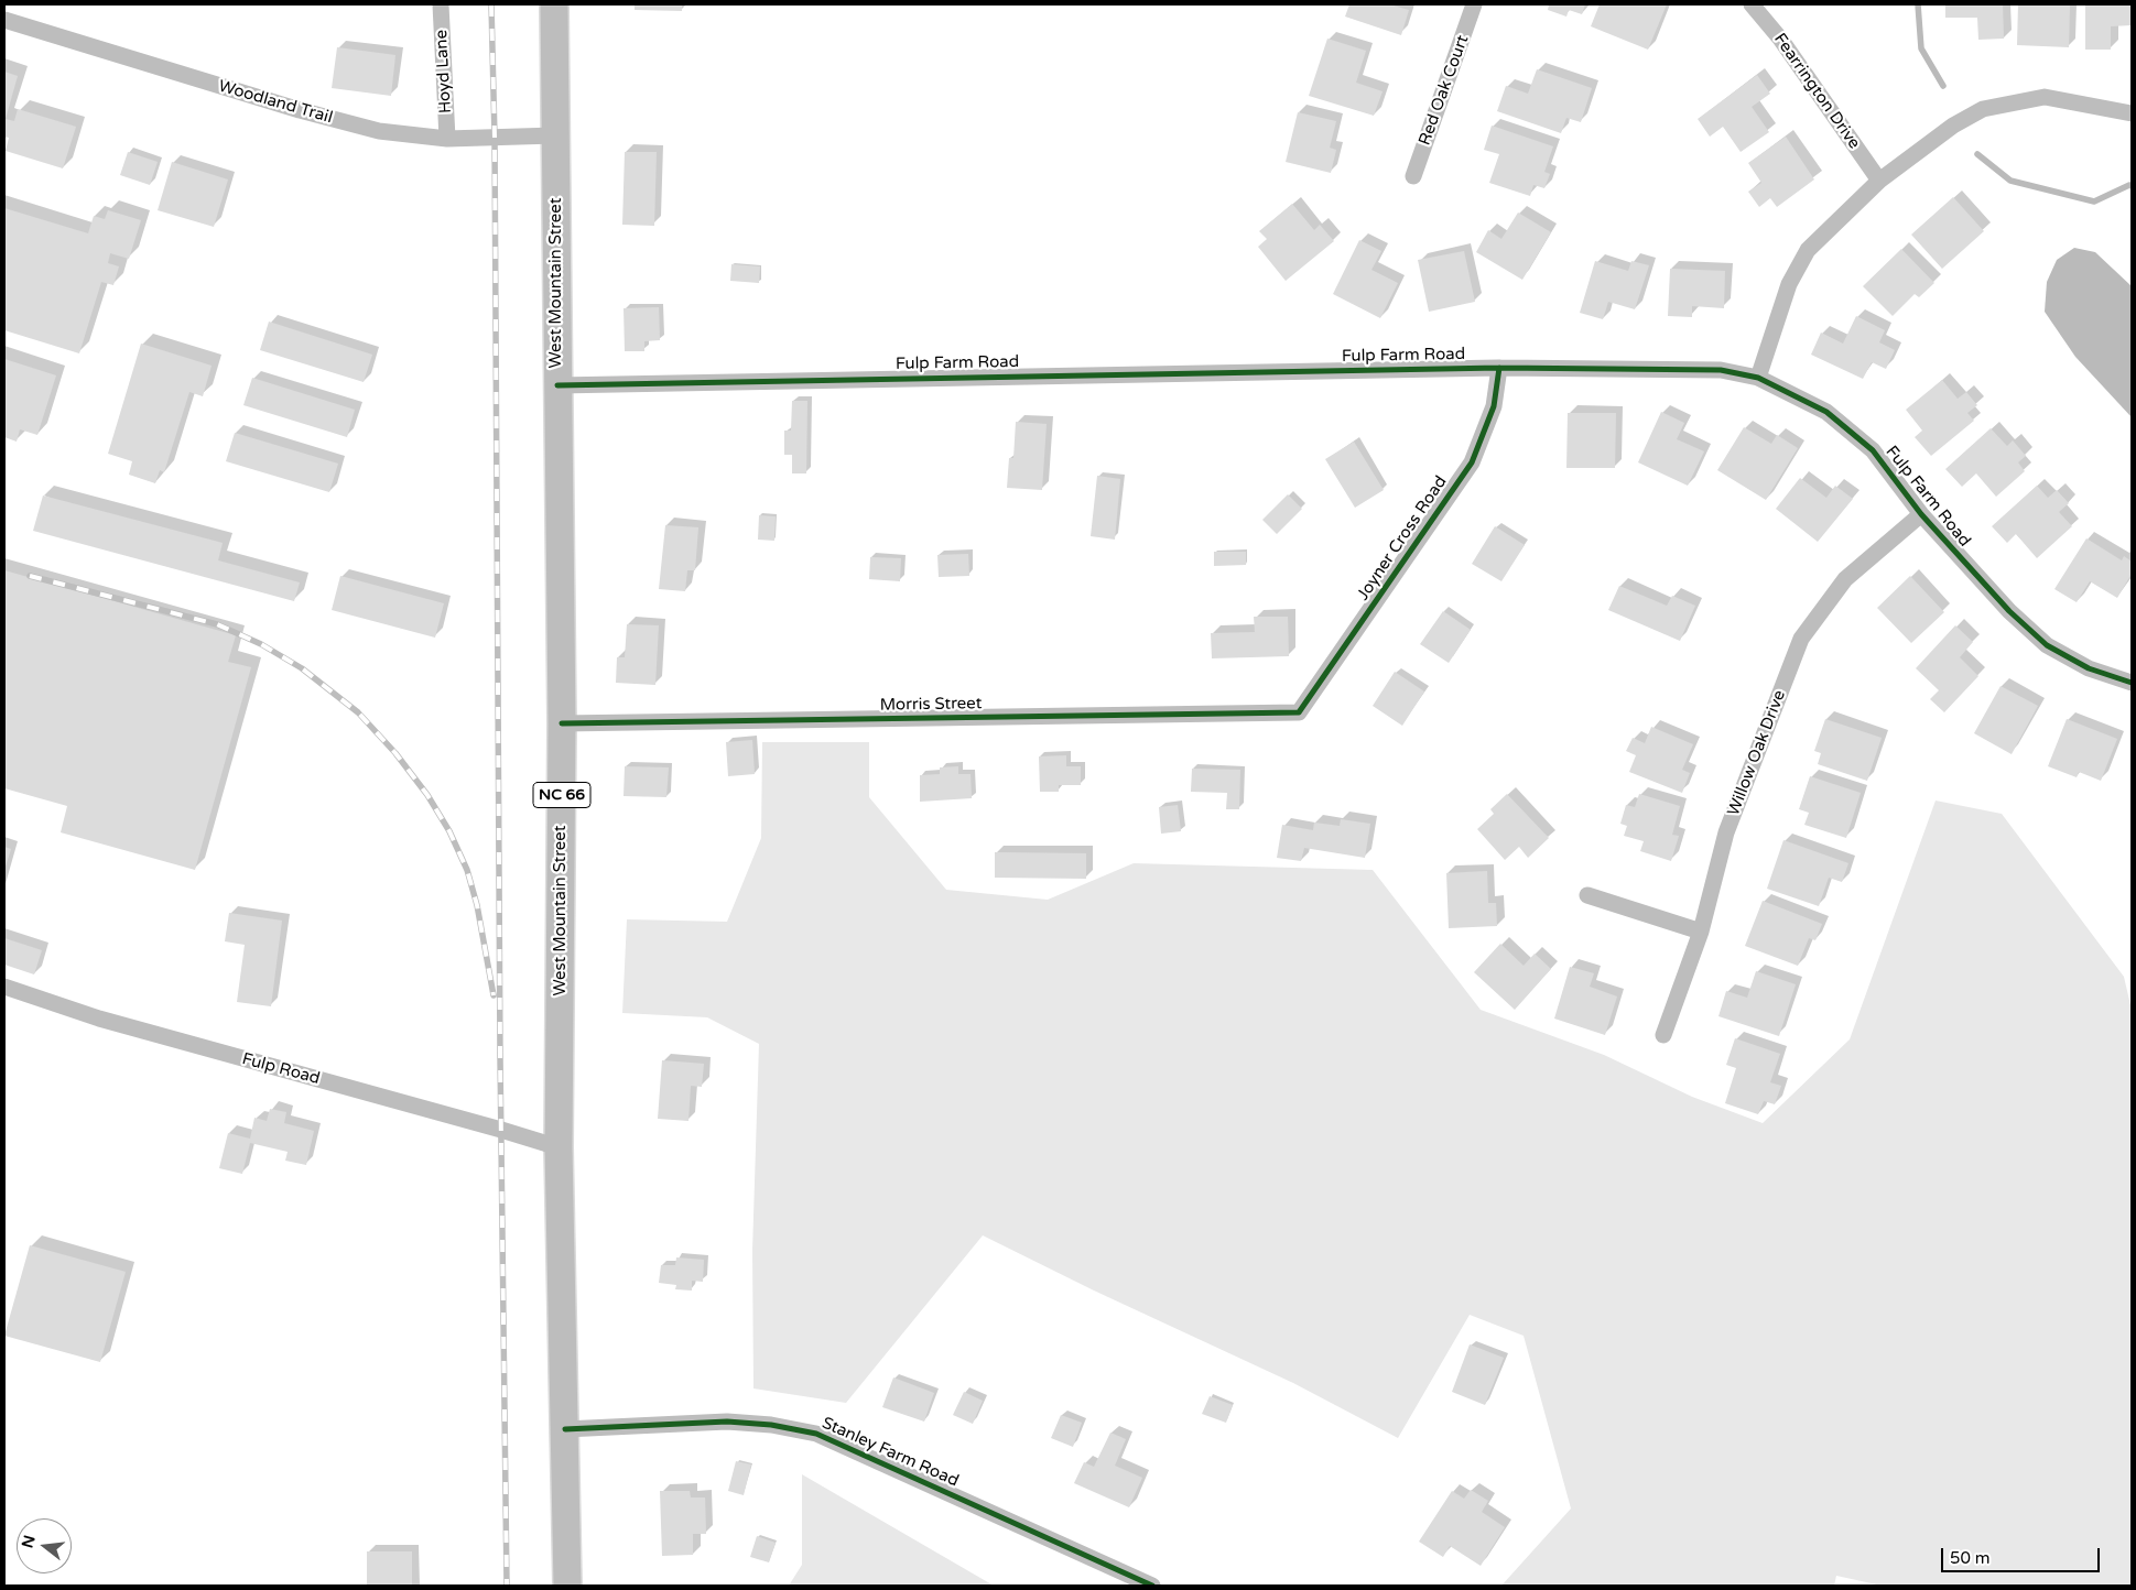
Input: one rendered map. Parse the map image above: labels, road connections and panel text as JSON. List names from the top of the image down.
{
  "streets": {
    "main road": ["West Mountain Street", "NC 66"],
    "street": [
      "Hoyd Lane",
      "Red Oak Court",
      "Fearrington Drive",
      "Woodland Trail",
      "Fulp Farm Road",
      "Joyner Cross Road",
      "Morris Street",
      "Willow Oak Drive",
      "Fulp Road",
      "Stanley Farm Road"
    ]
  },
  "crossings": [
    ["Hoyd Lane", "Woodland Trail"],
    ["Woodland Trail", "West Mountain Street"],
    ["West Mountain Street", "Fulp Farm Road"],
    ["West Mountain Street", "Morris Street"],
    ["West Mountain Street", "Fulp Road"],
    ["West Mountain Street", "Stanley Farm Road"],
    ["Fulp Farm Road", "Joyner Cross Road"],
    ["Fulp Farm Road", "Willow Oak Drive"],
    ["Joyner Cross Road", "Morris Street"]
  ],
  "scale_bar": "50 m",
  "north": "left"
}
